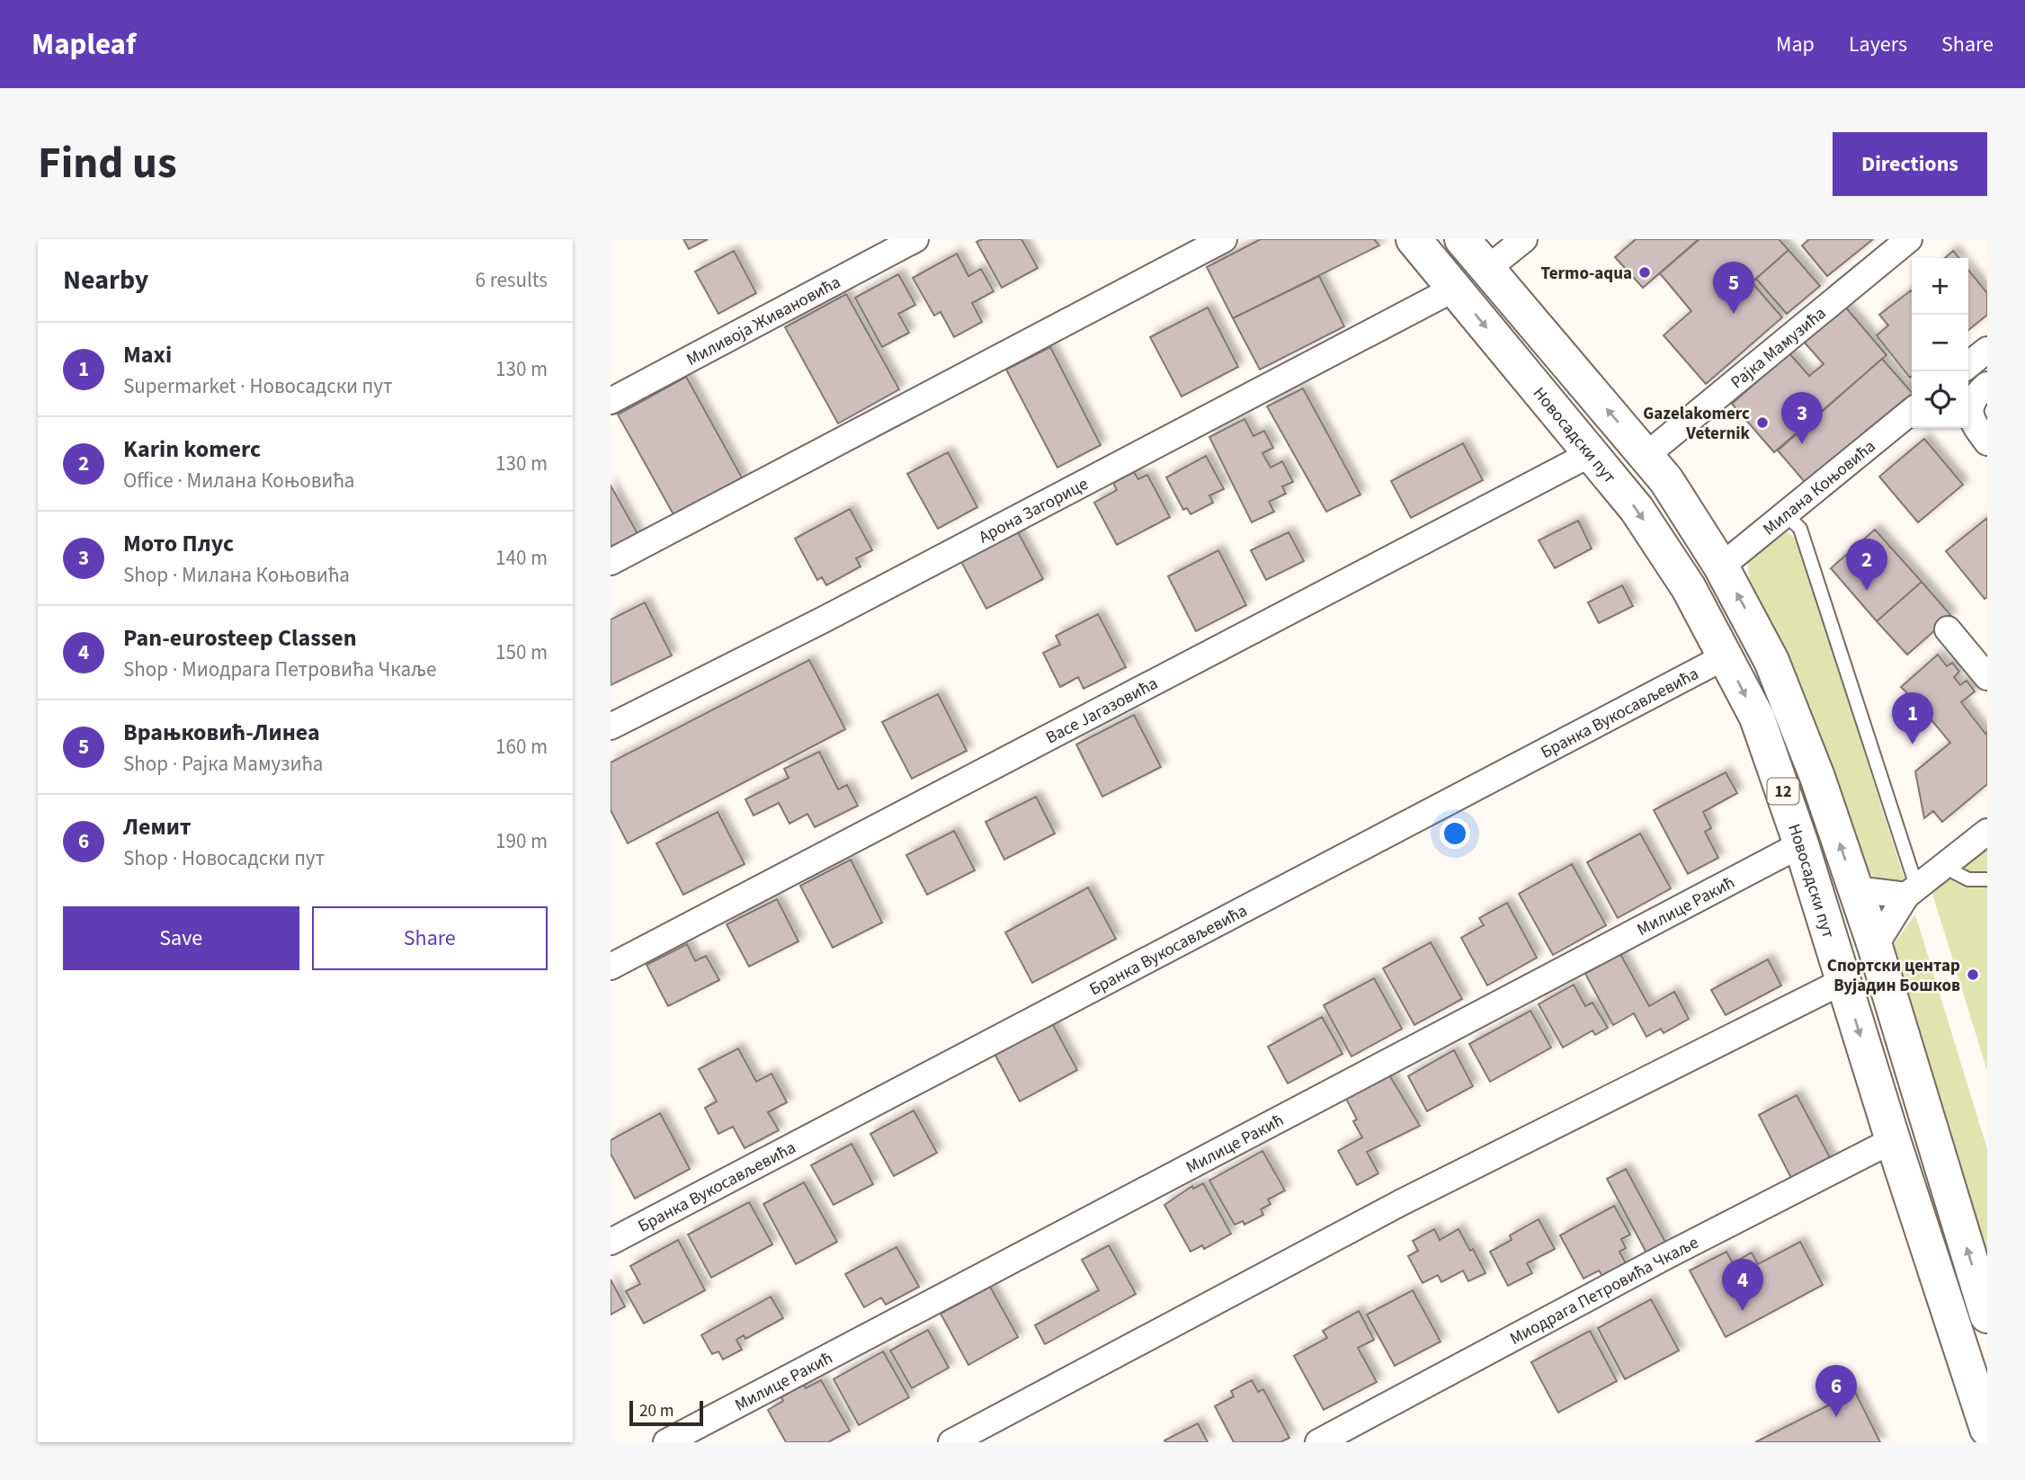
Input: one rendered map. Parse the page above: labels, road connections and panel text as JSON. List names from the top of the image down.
{
  "streets": {
    "main road": ["Новосадски пут", "12"],
    "street": [
      "Миливоја Живановића",
      "Рајка Мамузића",
      "Милана Коњовића",
      "Арона Загорице",
      "Васе Јагазовића",
      "Бранка Вукосављевића",
      "Милице Ракић",
      "Миодрага Петровића Чкаље"
    ]
  },
  "crossings": [
    ["Рајка Мамузића", "12"],
    ["Новосадски пут", "Арона Загорице"],
    ["Новосадски пут", "Васе Јагазовића"],
    ["Новосадски пут", "Бранка Вукосављевића"],
    ["Новосадски пут", "Милице Ракић"],
    ["Новосадски пут", "Миодрага Петровића Чкаље"],
    ["Милана Коњовића", "12"]
  ],
  "places": ["Termo-aqua", "Gazelakomerc Veternik", "Спортски центар Вујадин Бошков"],
  "scale_bar": "20 m",
  "page": {
    "header": "Mapleaf",
    "nav": ["Map", "Layers", "Share"],
    "title": "Find us",
    "buttons": [
      "Directions",
      ["Save", "Share"]
    ],
    "heading": ["Nearby", "6 results"],
    "map_buttons": ["+", "−"],
    "pins": [
      "5",
      "3",
      "2",
      "1",
      "4",
      "6"
    ],
    "list": [
      {
        "mark": "1",
        "name": "Maxi",
        "note": "Supermarket · Новосадски пут",
        "value": "130 m"
      },
      {
        "mark": "2",
        "name": "Karin komerc",
        "note": "Office · Милана Коњовића",
        "value": "130 m"
      },
      {
        "mark": "3",
        "name": "Мото Плус",
        "note": "Shop · Милана Коњовића",
        "value": "140 m"
      },
      {
        "mark": "4",
        "name": "Pan-eurosteep Classen",
        "note": "Shop · Миодрага Петровића Чкаље",
        "value": "150 m"
      },
      {
        "mark": "5",
        "name": "Врањковић-Линеа",
        "note": "Shop · Рајка Мамузића",
        "value": "160 m"
      },
      {
        "mark": "6",
        "name": "Лемит",
        "note": "Shop · Новосадски пут",
        "value": "190 m"
      }
    ],
    "scale": "20 m"
  }
}
